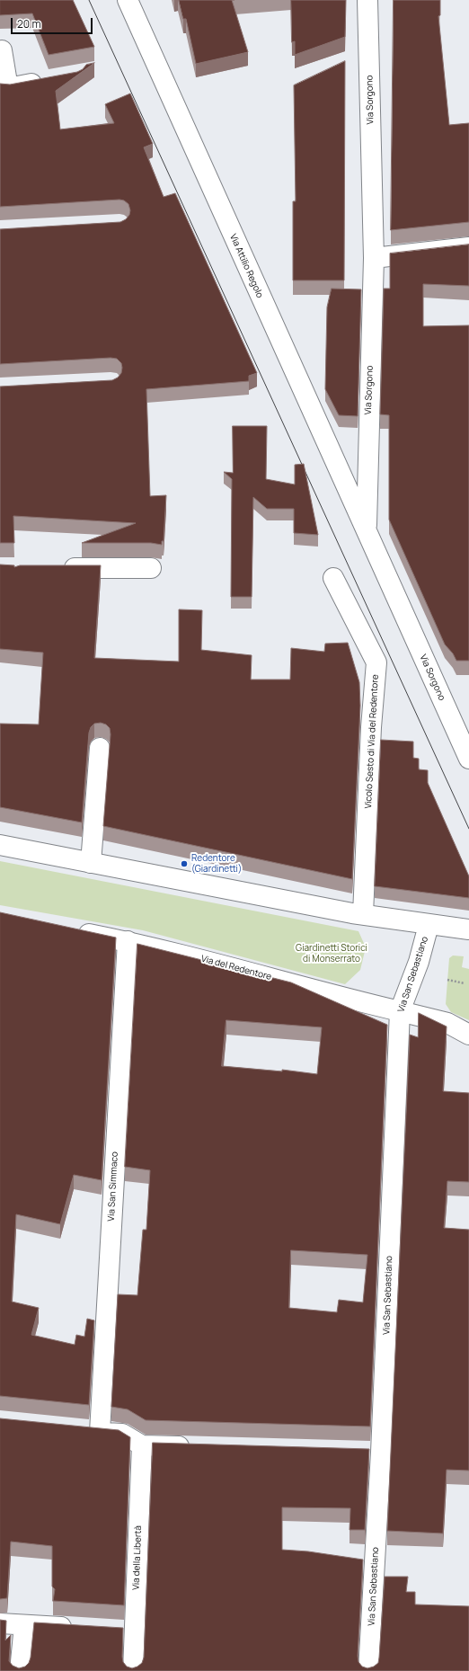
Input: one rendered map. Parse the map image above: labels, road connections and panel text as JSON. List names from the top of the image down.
{
  "streets": {
    "street": [
      "Via Sorgono",
      "Via Attilio Regolo",
      "Vicolo Sesto di Via del Redentore",
      "Via del Redentore",
      "Via San Sebastiano",
      "Via San Simmaco",
      "Via della Libertà"
    ]
  },
  "crossings": [
    ["Via Sorgono", "Via Attilio Regolo"],
    ["Via del Redentore", "Via San Sebastiano"],
    ["Via del Redentore", "Via San Simmaco"],
    ["Via San Simmaco", "Via della Libertà"]
  ],
  "parks": ["Giardinetti Storici di Monserrato"],
  "places": ["Redentore (Giardinetti)"],
  "scale_bar": "20 m"
}
